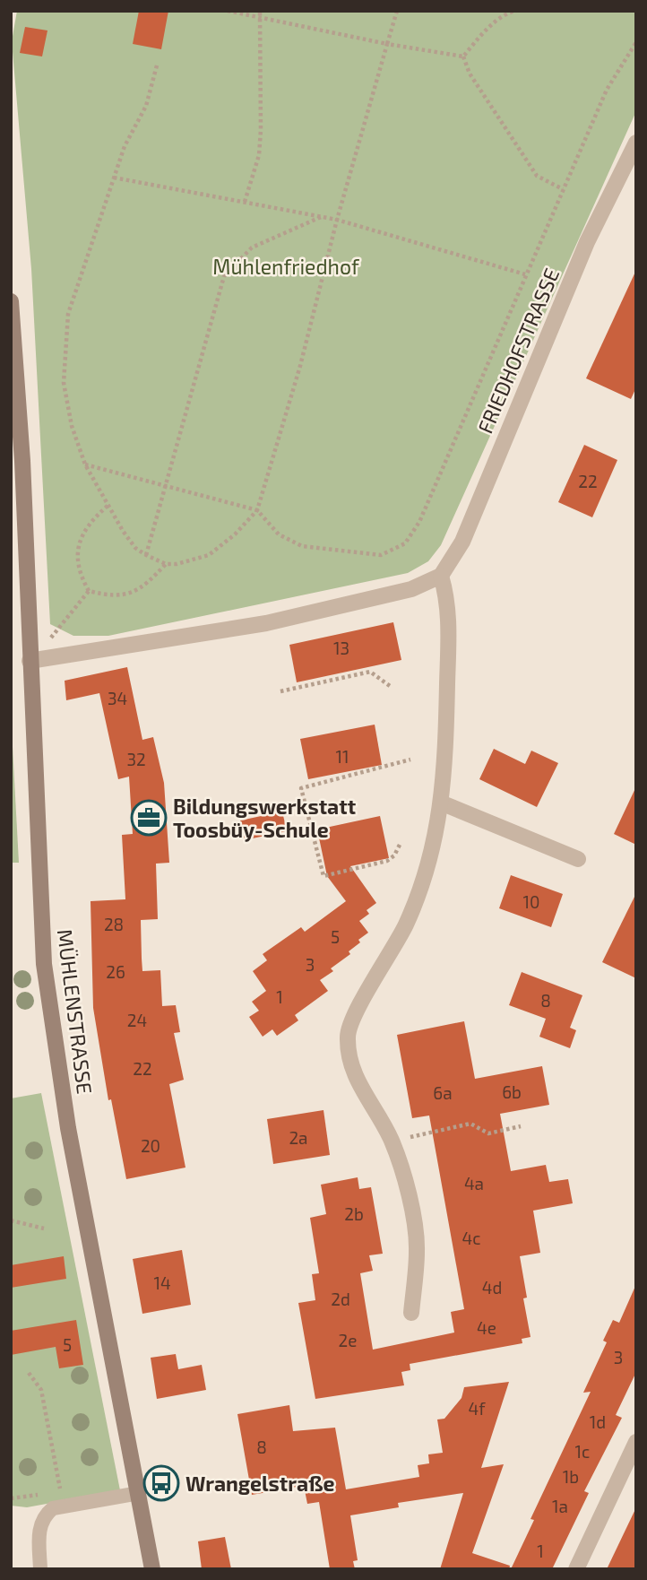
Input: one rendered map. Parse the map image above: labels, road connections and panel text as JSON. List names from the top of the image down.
{
  "streets": {
    "main road": ["MÜHLENSTRASSE"],
    "street": ["FRIEDHOFSTRASSE"]
  },
  "parks": ["Mühlenfriedhof"],
  "places": {
    "office": ["Bildungswerkstatt Toosbüy-Schule"],
    "bus stop": ["Wrangelstraße"]
  },
  "house_numbers": [
    "22",
    "13",
    "34",
    "11",
    "32",
    "10",
    "28",
    "5",
    "3",
    "26",
    "1",
    "8",
    "24",
    "22",
    "6b",
    "6a",
    "2a",
    "20",
    "4a",
    "2b",
    "4c",
    "14",
    "4d",
    "2d",
    "4e",
    "2e",
    "5",
    "3",
    "4f",
    "1d",
    "8",
    "1c",
    "1b",
    "1a",
    "1"
  ]
}
